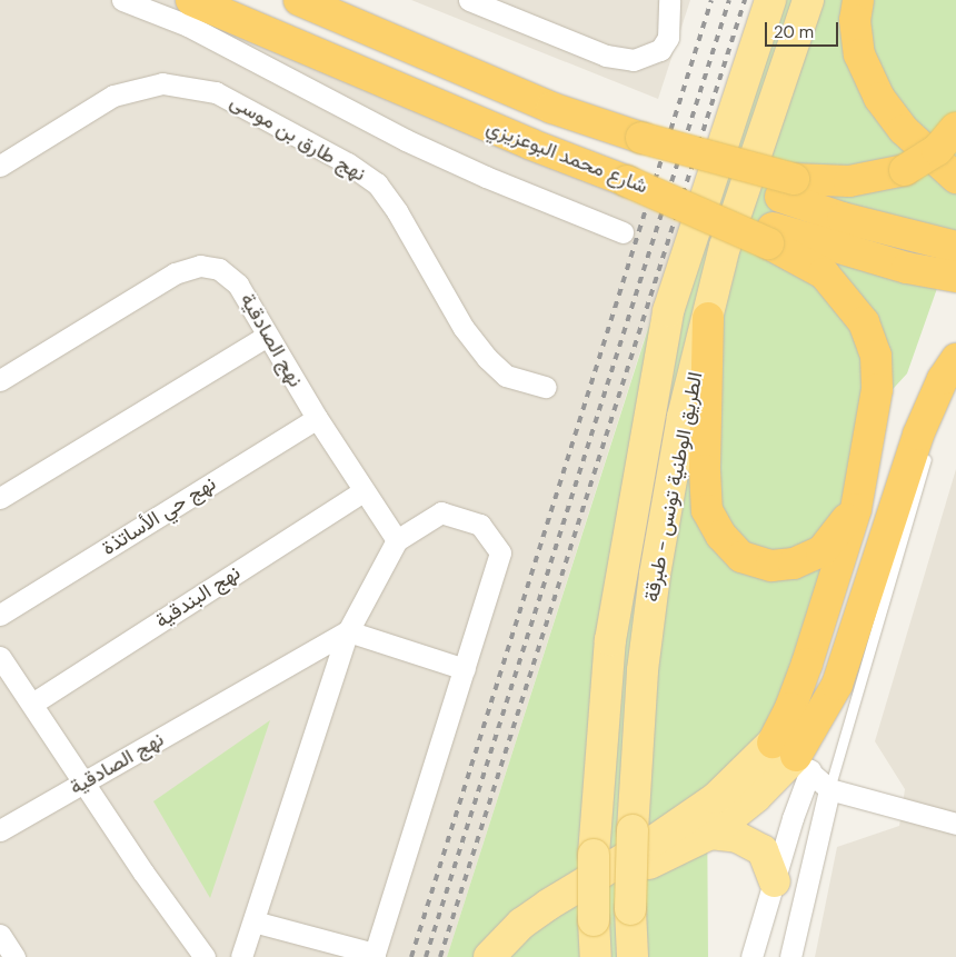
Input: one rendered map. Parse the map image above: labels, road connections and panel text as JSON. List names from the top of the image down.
{
  "streets": {
    "highway": ["شارع محمد البوعزيزي"],
    "main road": ["الطريق الوطنية تونس - طبرقة"],
    "street": [
      "نهج طارق بن موسى",
      "نهج الصادقية",
      "نهج حي الأساتذة",
      "نهج البندقية"
    ]
  },
  "crossings": [
    ["نهج الصادقية", "نهج حي الأساتذة"],
    ["نهج الصادقية", "نهج البندقية"]
  ],
  "scale_bar": "20 m"
}
